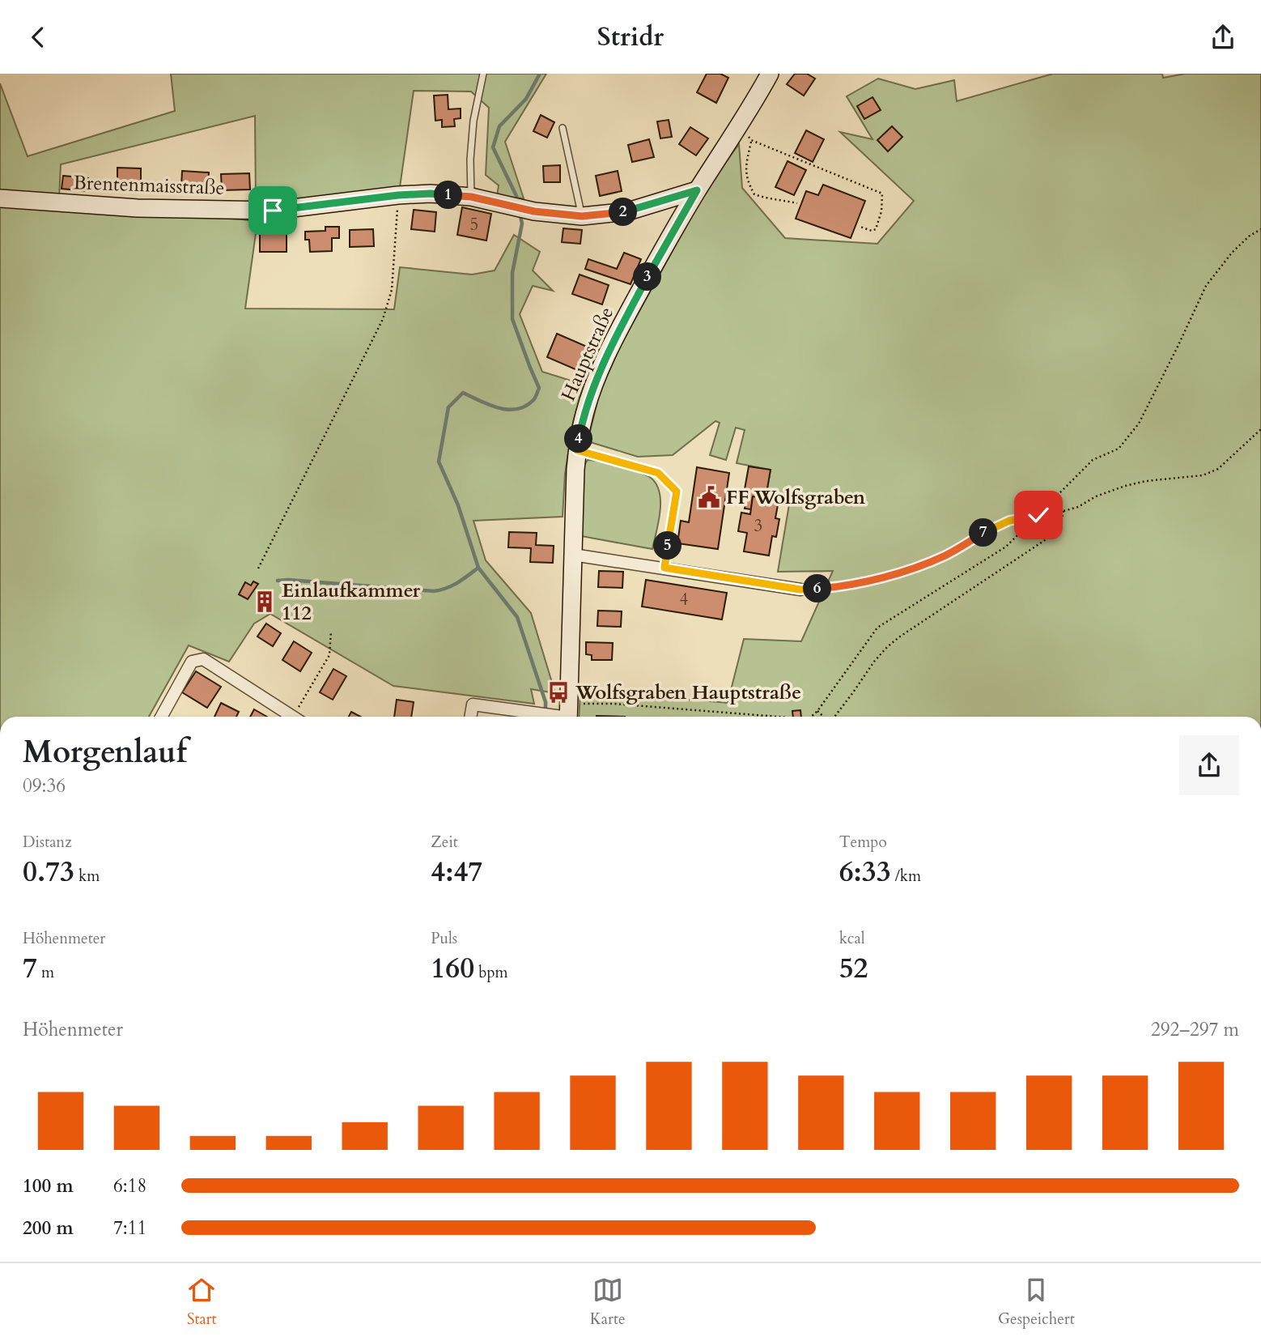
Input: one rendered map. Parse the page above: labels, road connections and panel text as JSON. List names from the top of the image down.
{
  "streets": {
    "street": ["Brentenmaisstraße", "Hauptstraße"]
  },
  "crossings": [
    ["Brentenmaisstraße", "Hauptstraße"]
  ],
  "places": {
    "public building": ["FF Wolfsgraben"],
    "building": ["Einlaufkammer 112"],
    "bus stop": ["Wolfsgraben Hauptstraße"]
  },
  "house_numbers": ["5", "3", "4"],
  "page": {
    "header": "Stridr",
    "pins": [
      "1",
      "2",
      "3",
      "4",
      "7",
      "5",
      "6"
    ],
    "heading": ["Morgenlauf", "09:36"],
    "stats": [
      ["Distanz", "0.73 km"],
      ["Zeit", "4:47"],
      ["Tempo", "6:33 /km"],
      ["Höhenmeter", "7 m"],
      ["Puls", "160 bpm"],
      ["kcal", "52"]
    ],
    "chart": ["Höhenmeter", "292–297 m"],
    "list": [
      {
        "name": "100 m",
        "note": "6:18"
      },
      {
        "name": "200 m",
        "note": "7:11"
      }
    ],
    "tabs": ["Start", "Karte", "Gespeichert"]
  }
}
